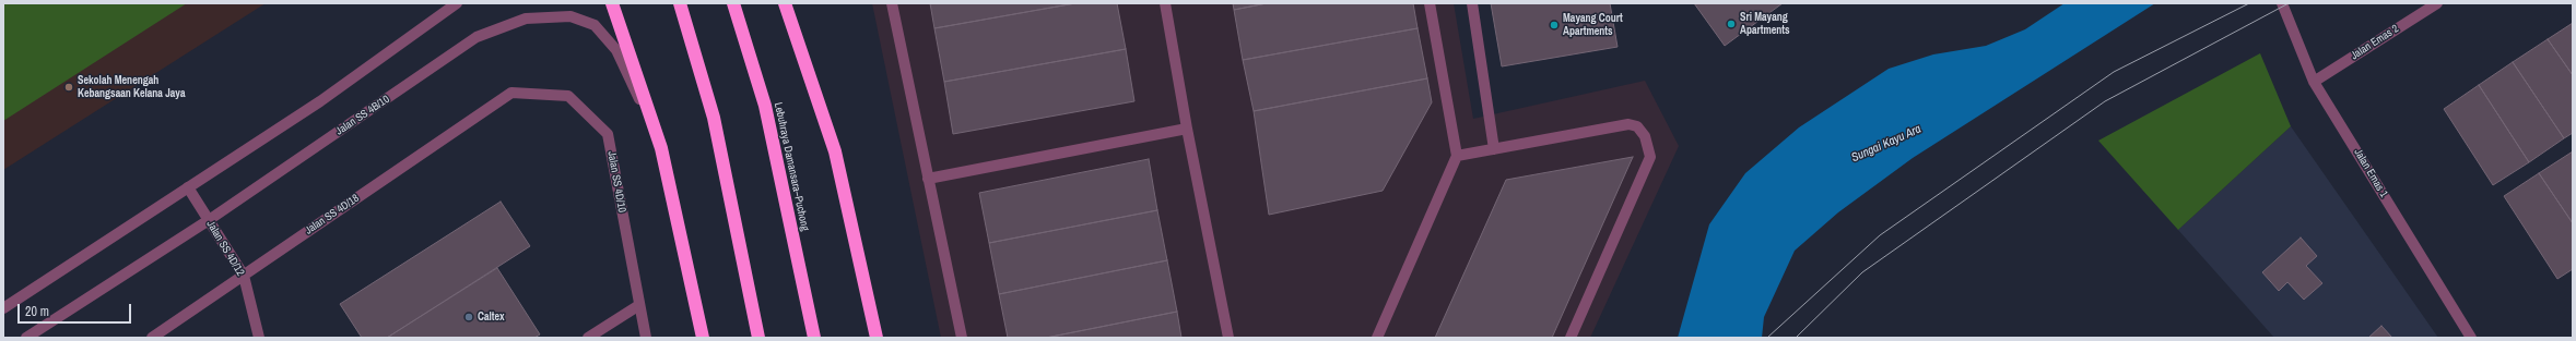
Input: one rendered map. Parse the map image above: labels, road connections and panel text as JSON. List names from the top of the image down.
{
  "streets": {
    "highway": ["Lebuhraya Damansara–Puchong"],
    "street": [
      "Jalan Emas 2",
      "Jalan SS 4B/10",
      "Jalan Emas 1",
      "Jalan SS 4D/10",
      "Jalan SS 4D/18",
      "Jalan SS 4D/12"
    ]
  },
  "crossings": [
    ["Jalan Emas 2", "Jalan Emas 1"],
    ["Jalan SS 4B/10", "Jalan SS 4D/12"],
    ["Jalan SS 4D/10", "Jalan SS 4D/18"],
    ["Jalan SS 4D/18", "Jalan SS 4D/12"]
  ],
  "water": ["Sungai Kayu Ara"],
  "places": [
    "Sri Mayang Apartments",
    "Mayang Court Apartments",
    "Sekolah Menengah Kebangsaan Kelana Jaya",
    "Caltex"
  ],
  "scale_bar": "20 m"
}
